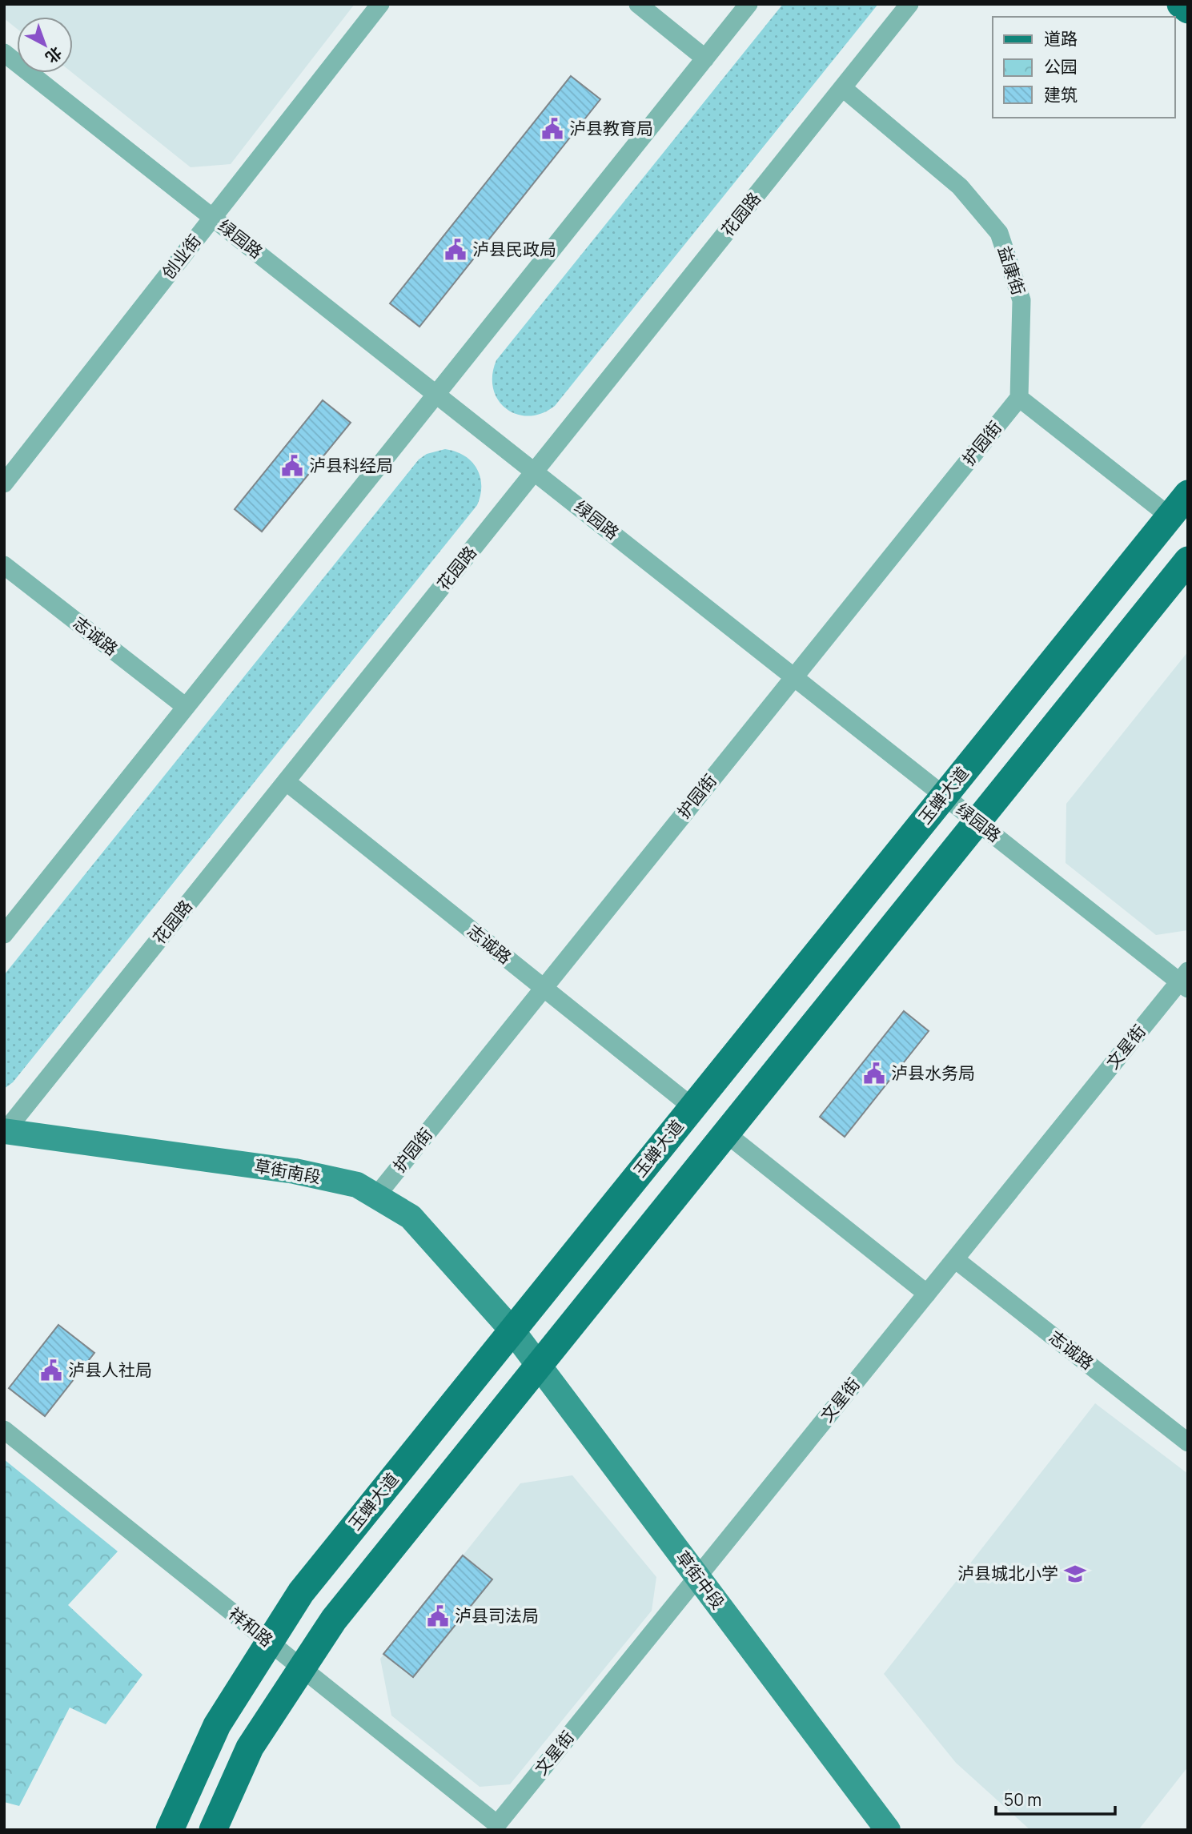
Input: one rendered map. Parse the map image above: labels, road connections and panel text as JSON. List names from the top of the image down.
{
  "streets": {
    "main road": ["玉蝉大道", "草街南段", "草街中段"],
    "street": [
      "花园路",
      "绿园路",
      "创业街",
      "益康街",
      "护园街",
      "志诚路",
      "文星街",
      "祥和路"
    ]
  },
  "crossings": [
    ["花园路", "绿园路"],
    ["花园路", "益康街"],
    ["花园路", "志诚路"],
    ["花园路", "草街南段"],
    ["绿园路", "创业街"],
    ["绿园路", "护园街"],
    ["绿园路", "玉蝉大道"],
    ["绿园路", "文星街"],
    ["益康街", "护园街"],
    ["护园街", "志诚路"],
    ["护园街", "草街南段"],
    ["志诚路", "玉蝉大道"],
    ["志诚路", "文星街"],
    ["玉蝉大道", "草街南段"],
    ["玉蝉大道", "草街中段"],
    ["玉蝉大道", "祥和路"],
    ["文星街", "草街中段"],
    ["文星街", "祥和路"],
    ["草街南段", "草街中段"]
  ],
  "places": {
    "public building": [
      "泸县教育局",
      "泸县民政局",
      "泸县科经局",
      "泸县水务局",
      "泸县人社局",
      "泸县司法局"
    ],
    "school or university": ["泸县城北小学"]
  },
  "legend": ["道路", "公园", "建筑"],
  "scale_bar": "50 m",
  "north": "bottom right"
}
